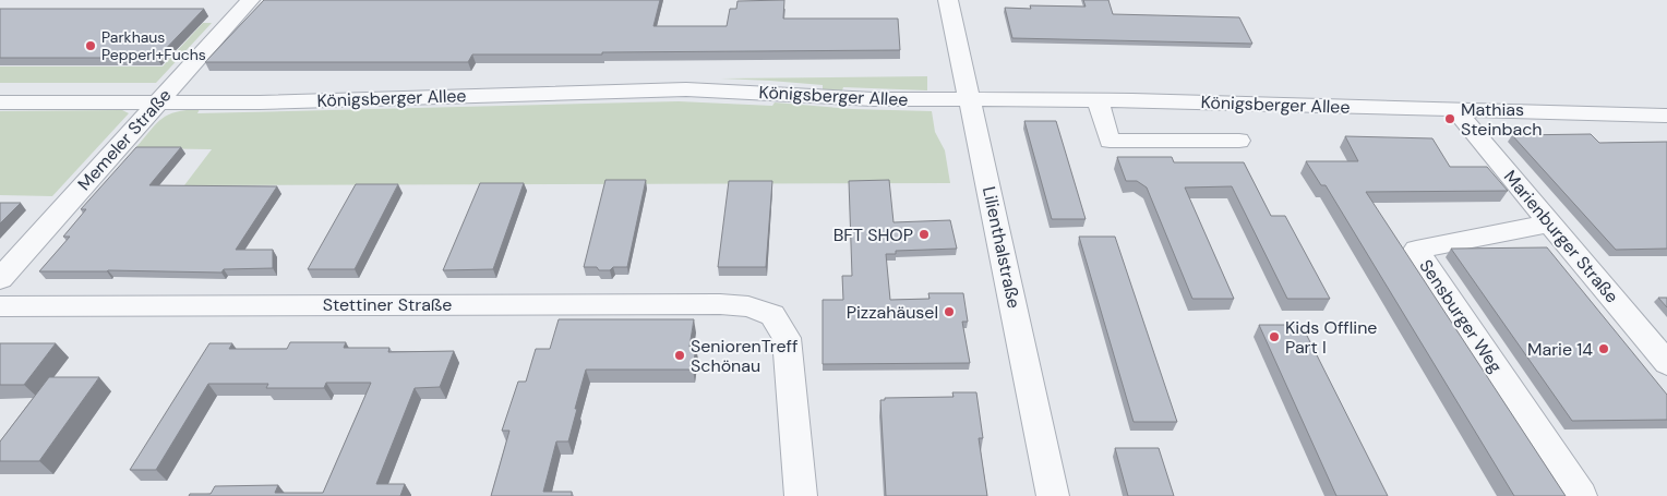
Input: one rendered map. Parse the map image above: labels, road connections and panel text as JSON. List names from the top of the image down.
{
  "streets": {
    "street": [
      "Königsberger Allee",
      "Memeler Straße",
      "Marienburger Straße",
      "Lilienthalstraße",
      "Stettiner Straße",
      "Sensburger Weg"
    ]
  },
  "crossings": [
    ["Königsberger Allee", "Memeler Straße"],
    ["Königsberger Allee", "Marienburger Straße"],
    ["Königsberger Allee", "Lilienthalstraße"],
    ["Marienburger Straße", "Sensburger Weg"]
  ],
  "places": [
    "Parkhaus Pepperl+Fuchs",
    "Mathias Steinbach",
    "BFT SHOP",
    "Pizzahäusel",
    "Kids Offline Part I",
    "Marie 14",
    "SeniorenTreff Schönau"
  ]
}
